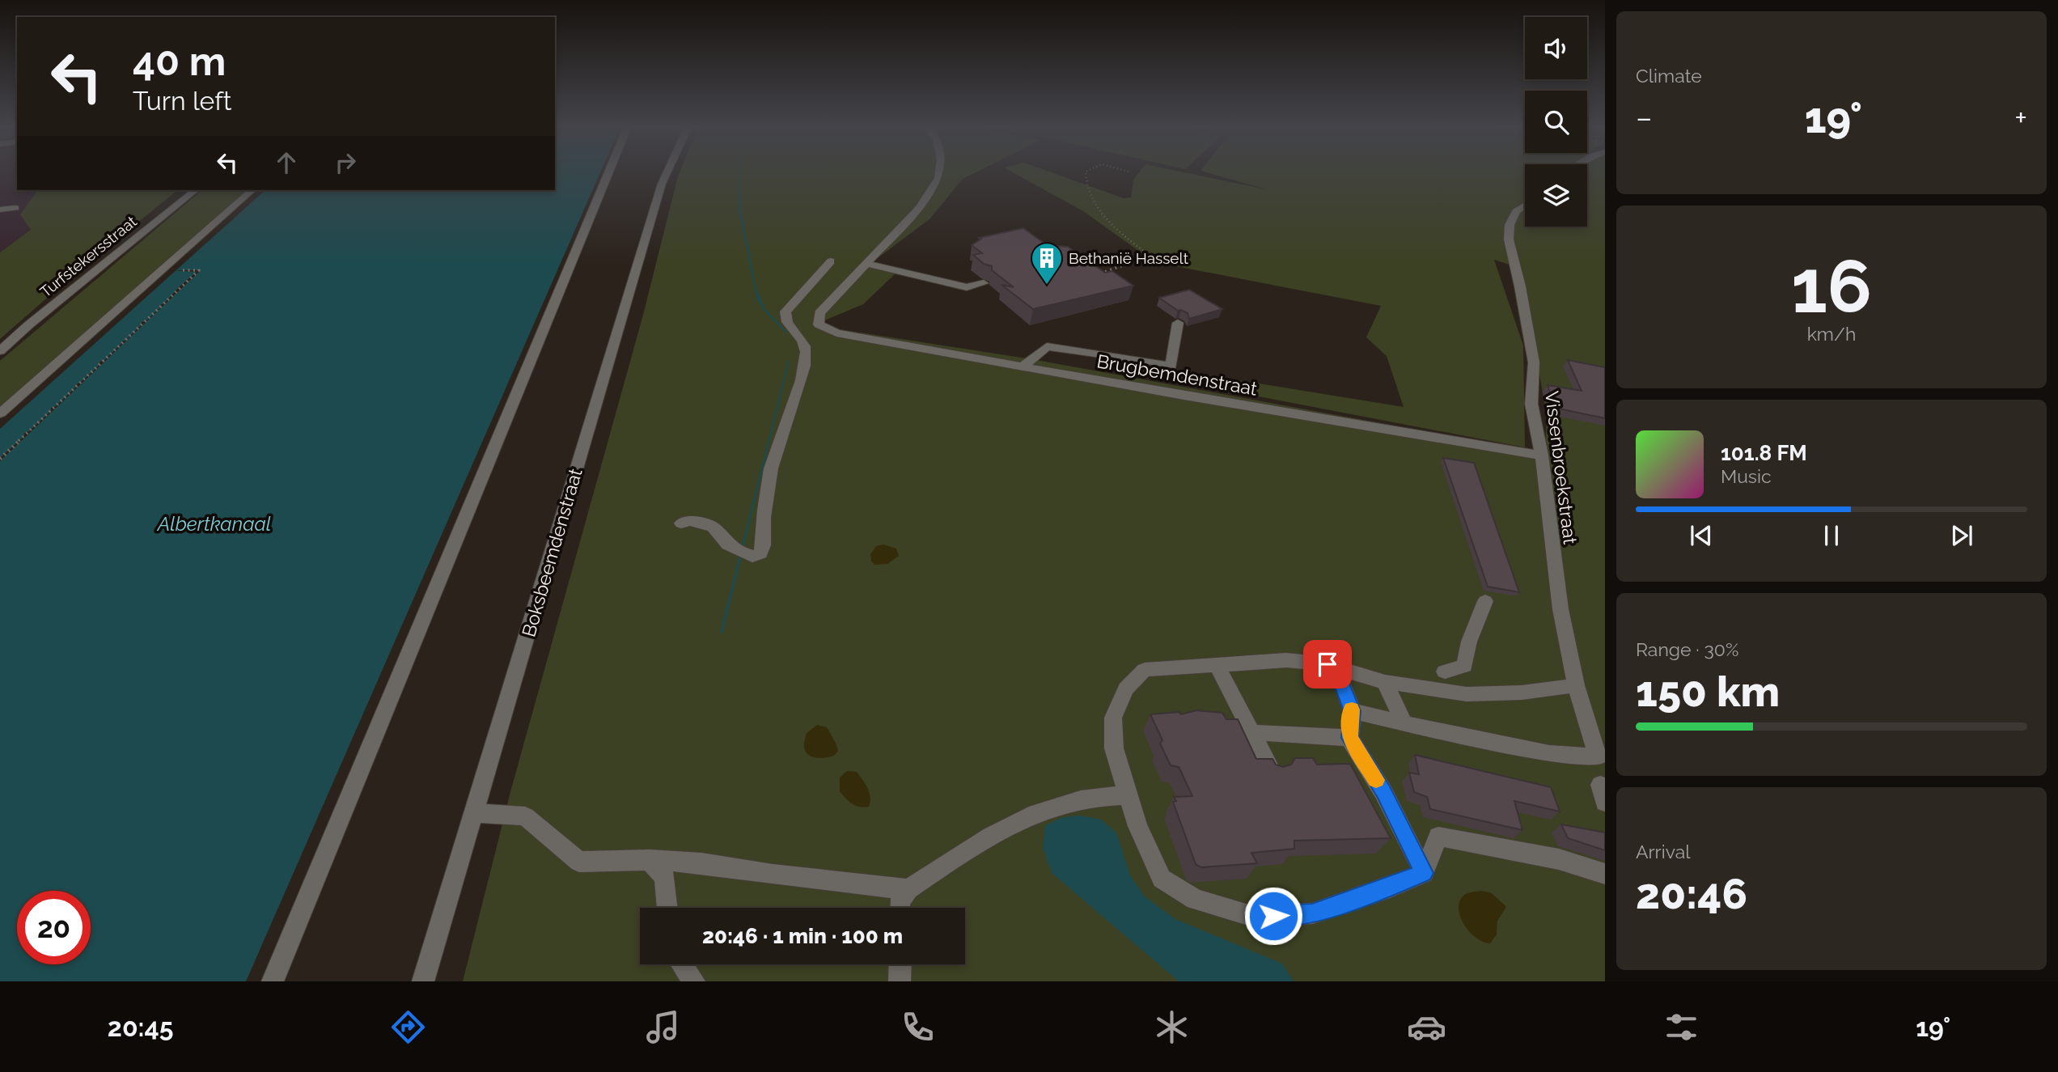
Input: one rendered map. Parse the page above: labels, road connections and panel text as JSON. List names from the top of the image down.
{
  "streets": {
    "street": [
      "Turfstekersstraat",
      "Brugbemdenstraat",
      "Vissenbroekstraat",
      "Boksbeemdenstraat"
    ]
  },
  "crossings": [
    ["Brugbemdenstraat", "Vissenbroekstraat"]
  ],
  "water": ["Albertkanaal"],
  "places": {
    "building": ["Bethanië Hasselt"]
  },
  "page": {
    "tile": [
      "Climate",
      ["16", "km/h"],
      ["Range · 30%", "150 km"],
      ["Arrival", "20:46"]
    ],
    "turn": ["40 m", "Turn left"],
    "heat": ["−", "19°", "+"],
    "song": ["101.8 FM", "Music"],
    "limit": "20",
    "trip": "20:46 · 1 min · 100 m",
    "tabs": ["20:45", "19°"]
  }
}
